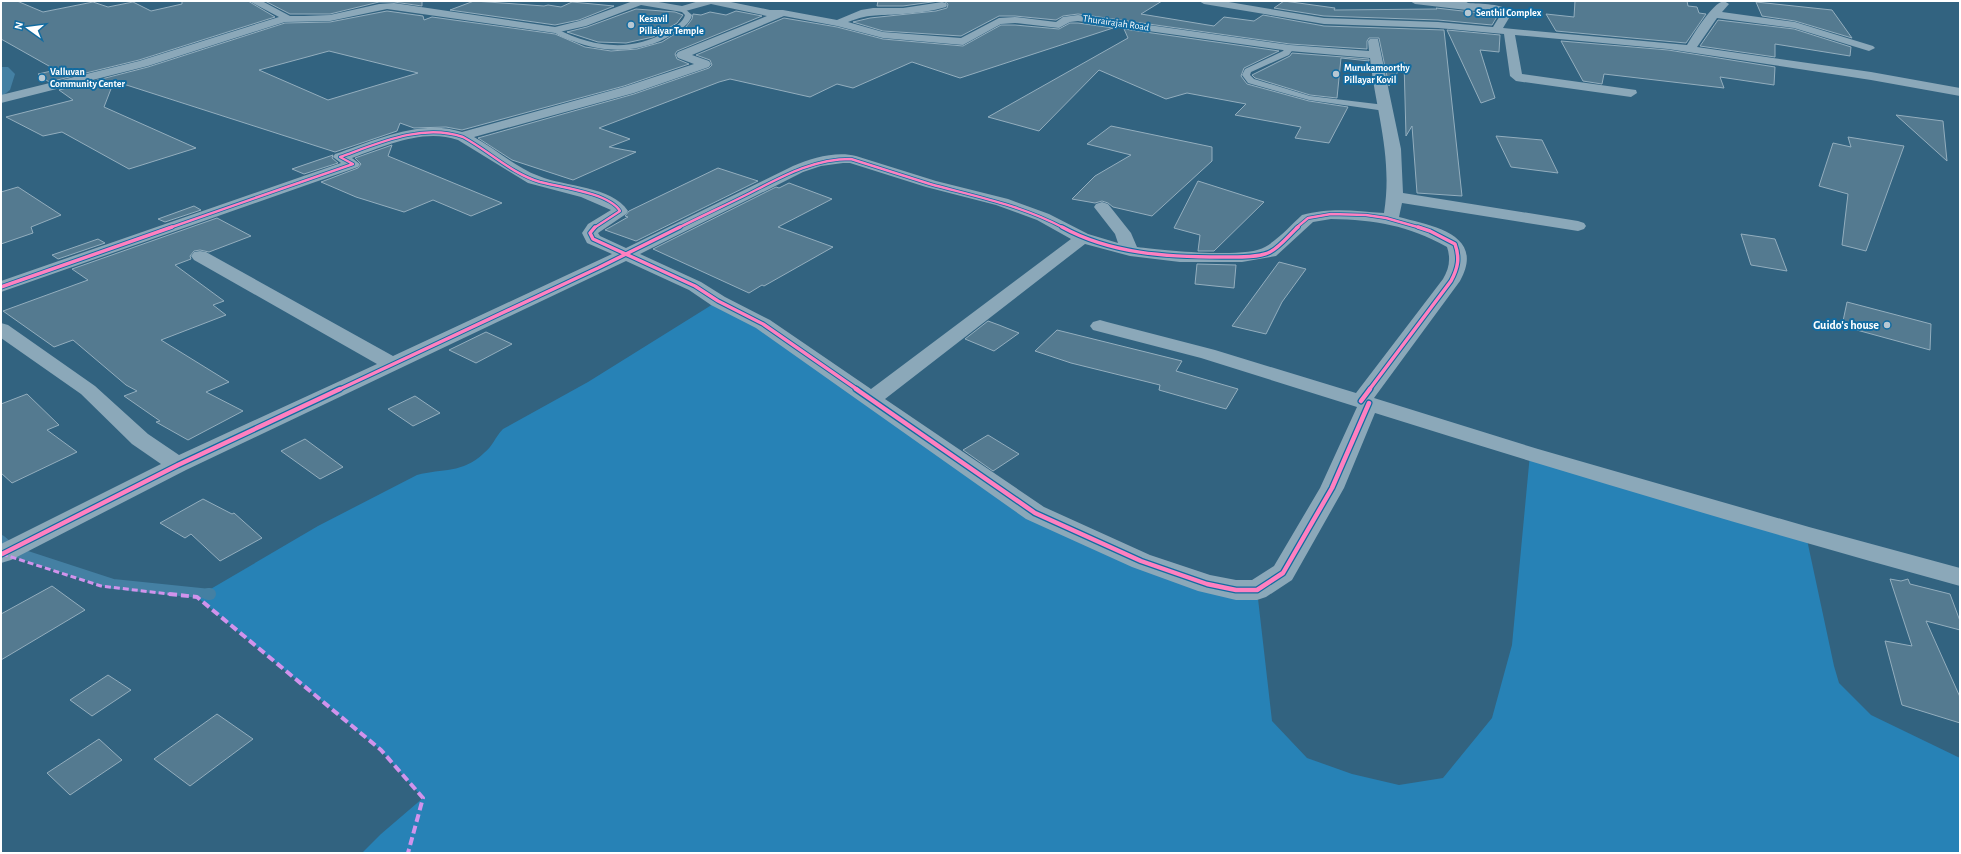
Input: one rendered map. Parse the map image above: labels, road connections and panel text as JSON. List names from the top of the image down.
{
  "streets": {
    "street": ["Thurairajah Road"]
  },
  "places": [
    "Senthil Complex",
    "Kesavil Pillaiyar Temple",
    "Murukamoorthy Pillayar Kovil",
    "Valluvan Community Center",
    "Guido's house"
  ],
  "north": "left"
}
